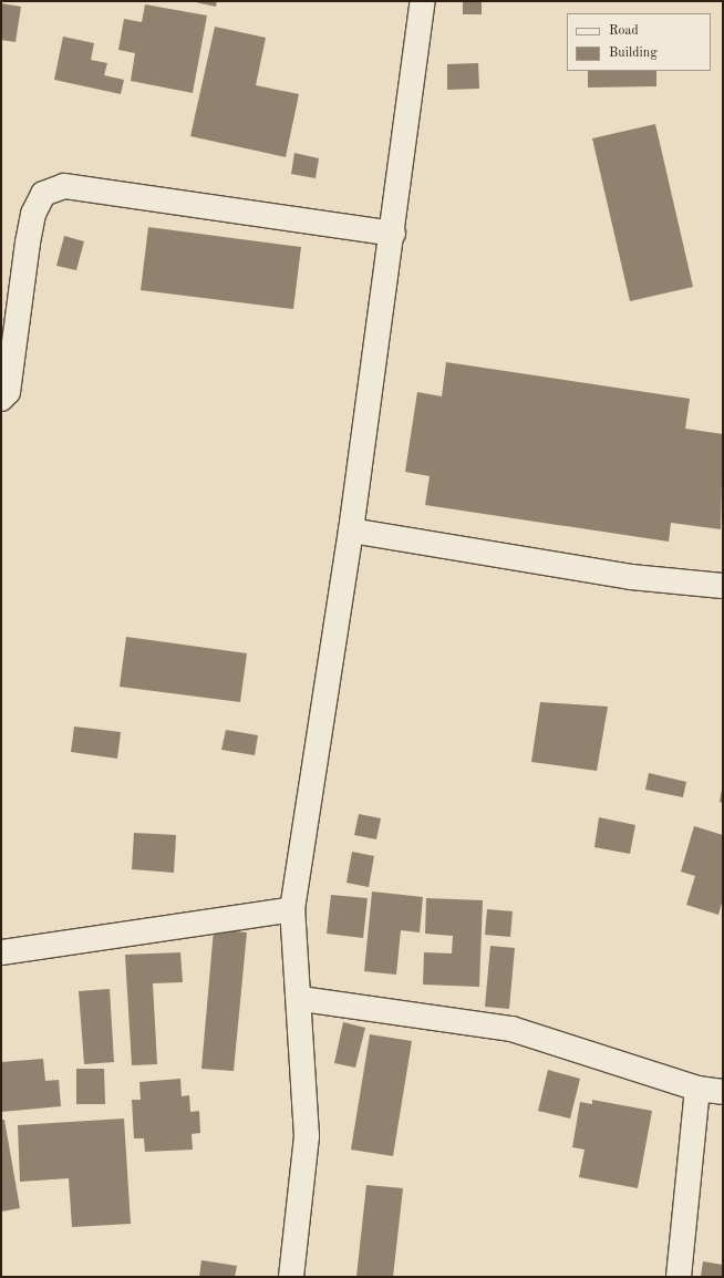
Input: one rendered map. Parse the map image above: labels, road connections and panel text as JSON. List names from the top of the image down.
{
  "legend": ["Road", "Building"]
}
